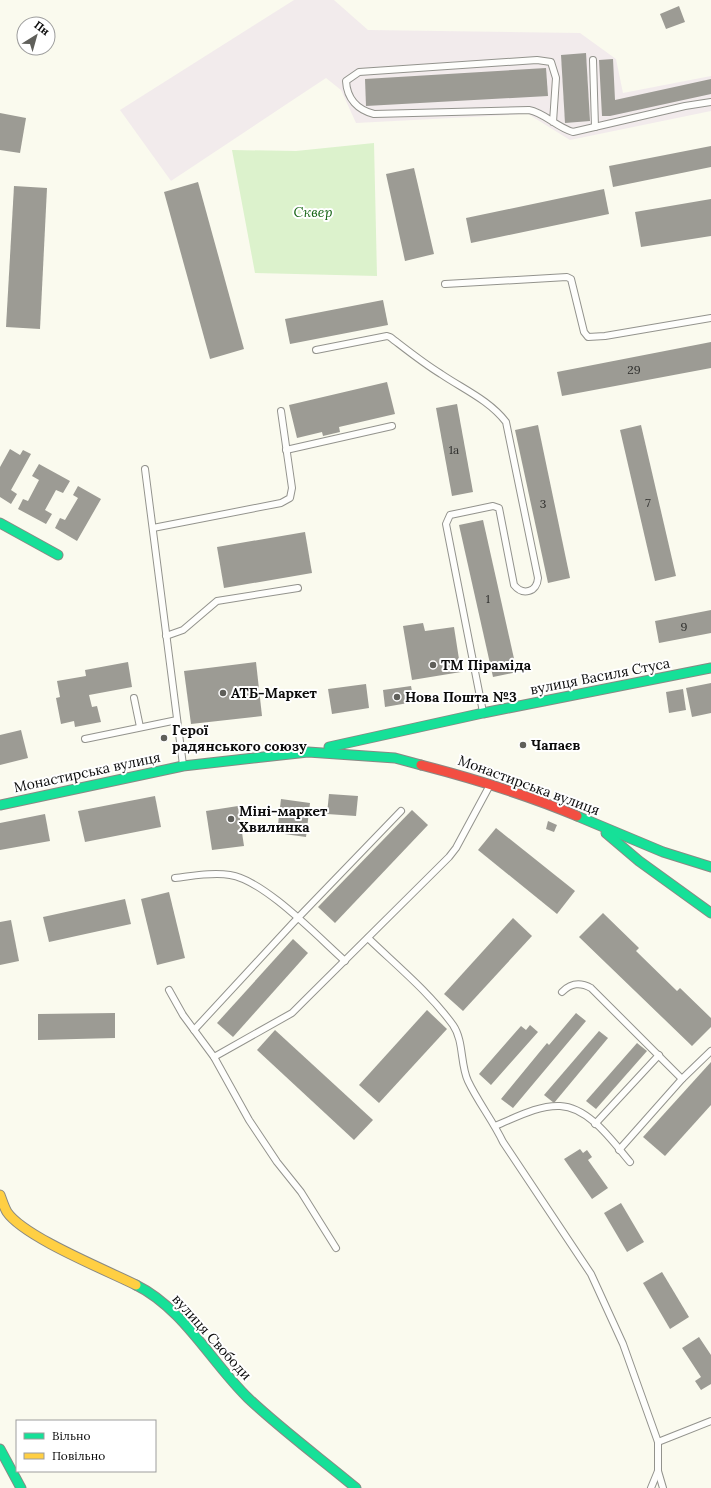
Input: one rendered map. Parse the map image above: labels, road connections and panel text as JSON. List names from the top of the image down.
{
  "streets": {
    "street": ["вулиця Василя Стуса", "Монастирська вулиця", "вулиця Свободи"]
  },
  "crossings": [
    ["вулиця Василя Стуса", "Монастирська вулиця"]
  ],
  "parks": ["Сквер"],
  "places": [
    "ТМ Піраміда",
    "АТБ-Маркет",
    "Нова Пошта №3",
    "Герої радянського союзу",
    "Чапаєв",
    "Міні-маркет Хвилинка"
  ],
  "house_numbers": [
    "29",
    "1а",
    "7",
    "3",
    "1",
    "9"
  ],
  "legend": ["Вільно", "Повільно"],
  "north": "top right"
}
